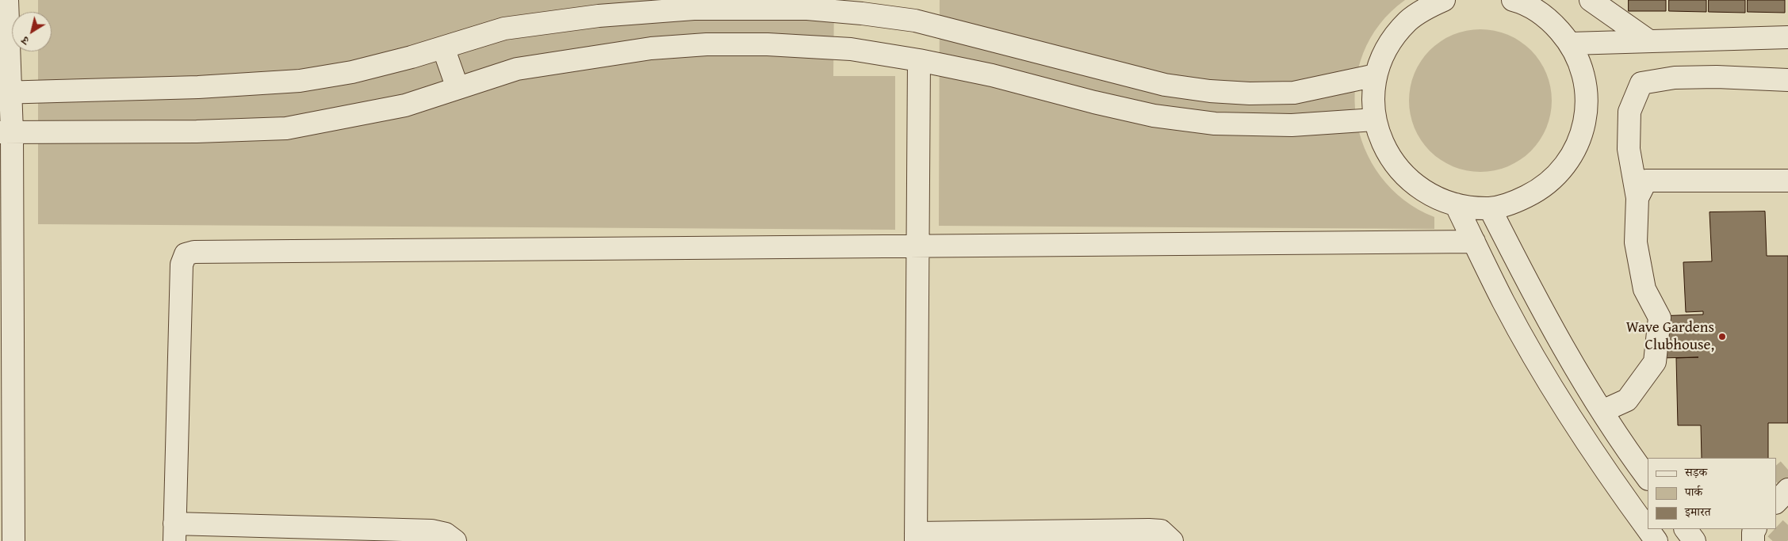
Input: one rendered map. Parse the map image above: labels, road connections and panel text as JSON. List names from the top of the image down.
{
  "places": ["Wave Gardens Clubhouse,"],
  "legend": ["सड़क", "पार्क", "इमारत"],
  "north": "bottom left"
}
